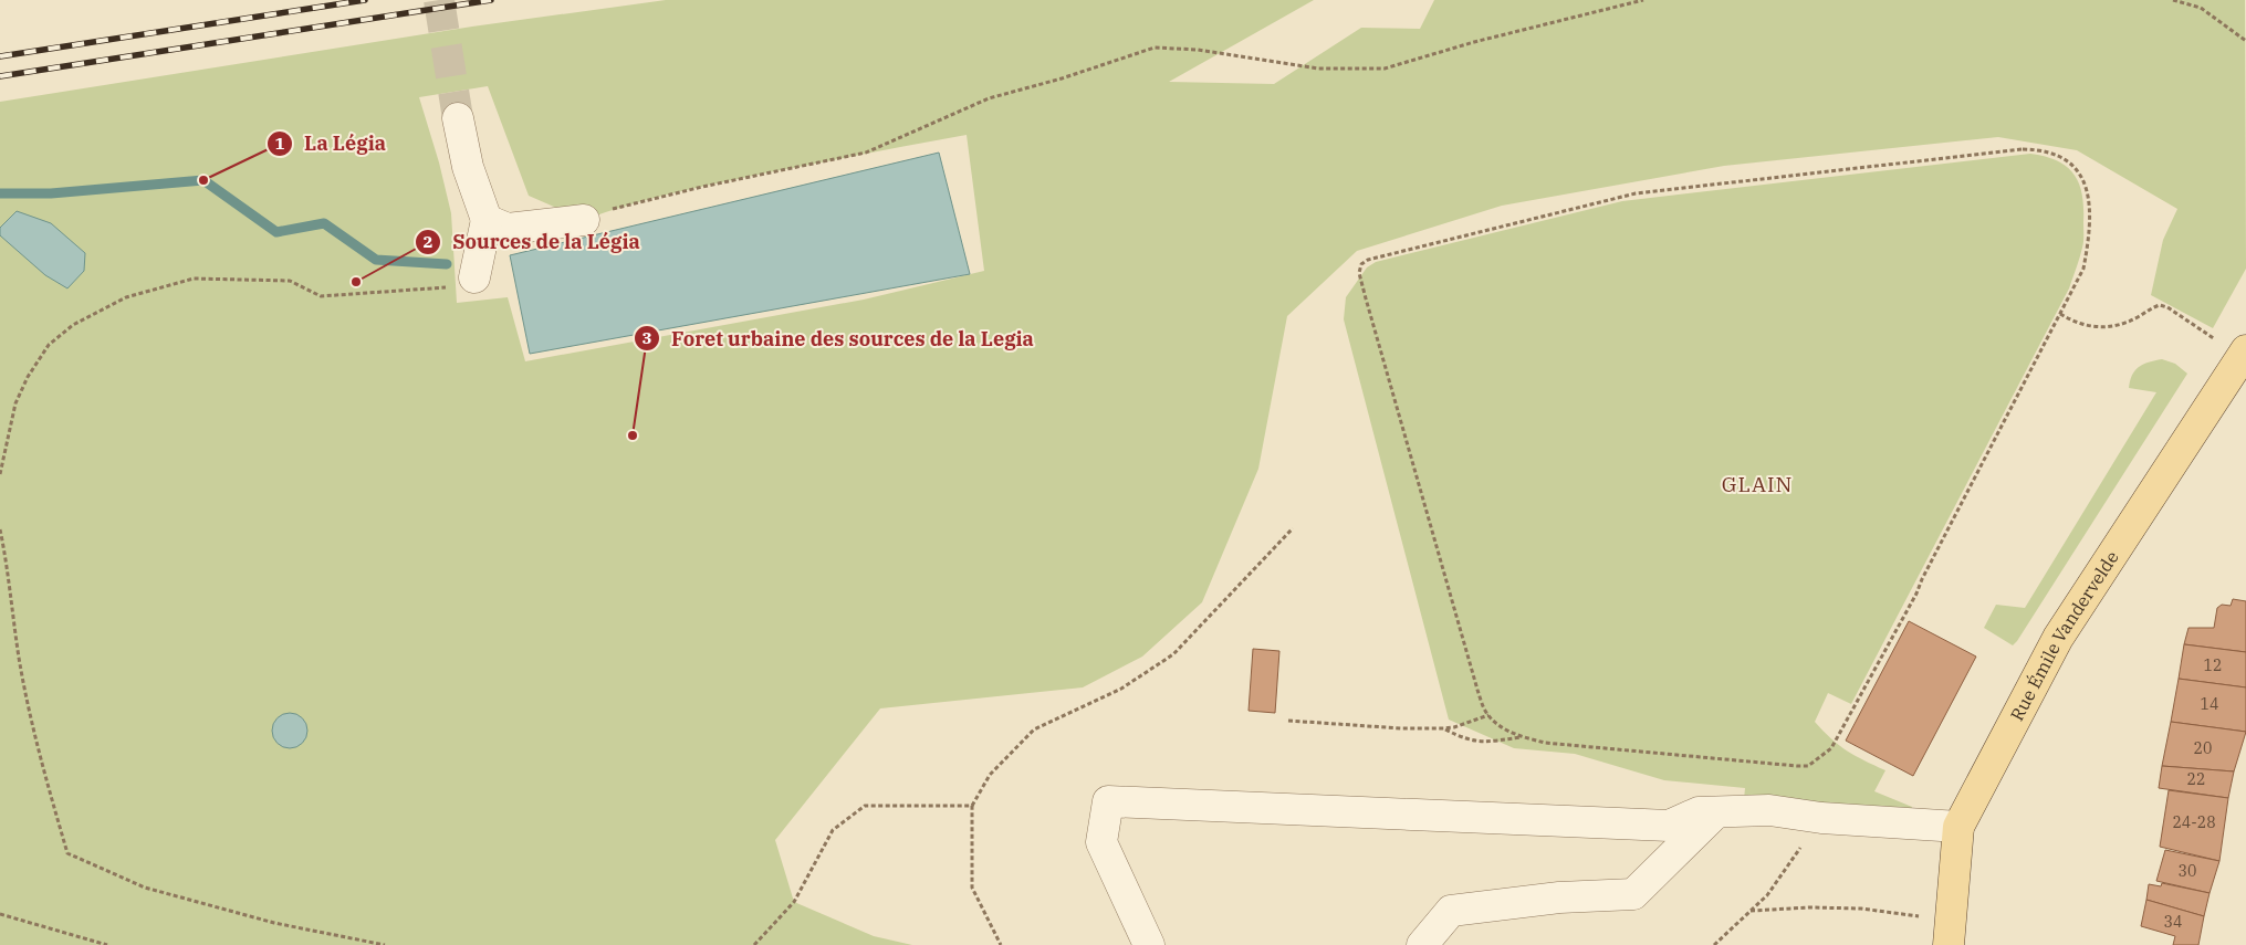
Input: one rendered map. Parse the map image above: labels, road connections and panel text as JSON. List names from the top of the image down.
{
  "streets": {
    "main road": ["Rue Émile Vandervelde"]
  },
  "districts": ["GLAIN"],
  "places": ["La Légia", "Sources de la Légia", "Foret urbaine des sources de la Legia"],
  "house_numbers": [
    "12",
    "14",
    "20",
    "22",
    "24-28",
    "30",
    "34"
  ]
}
